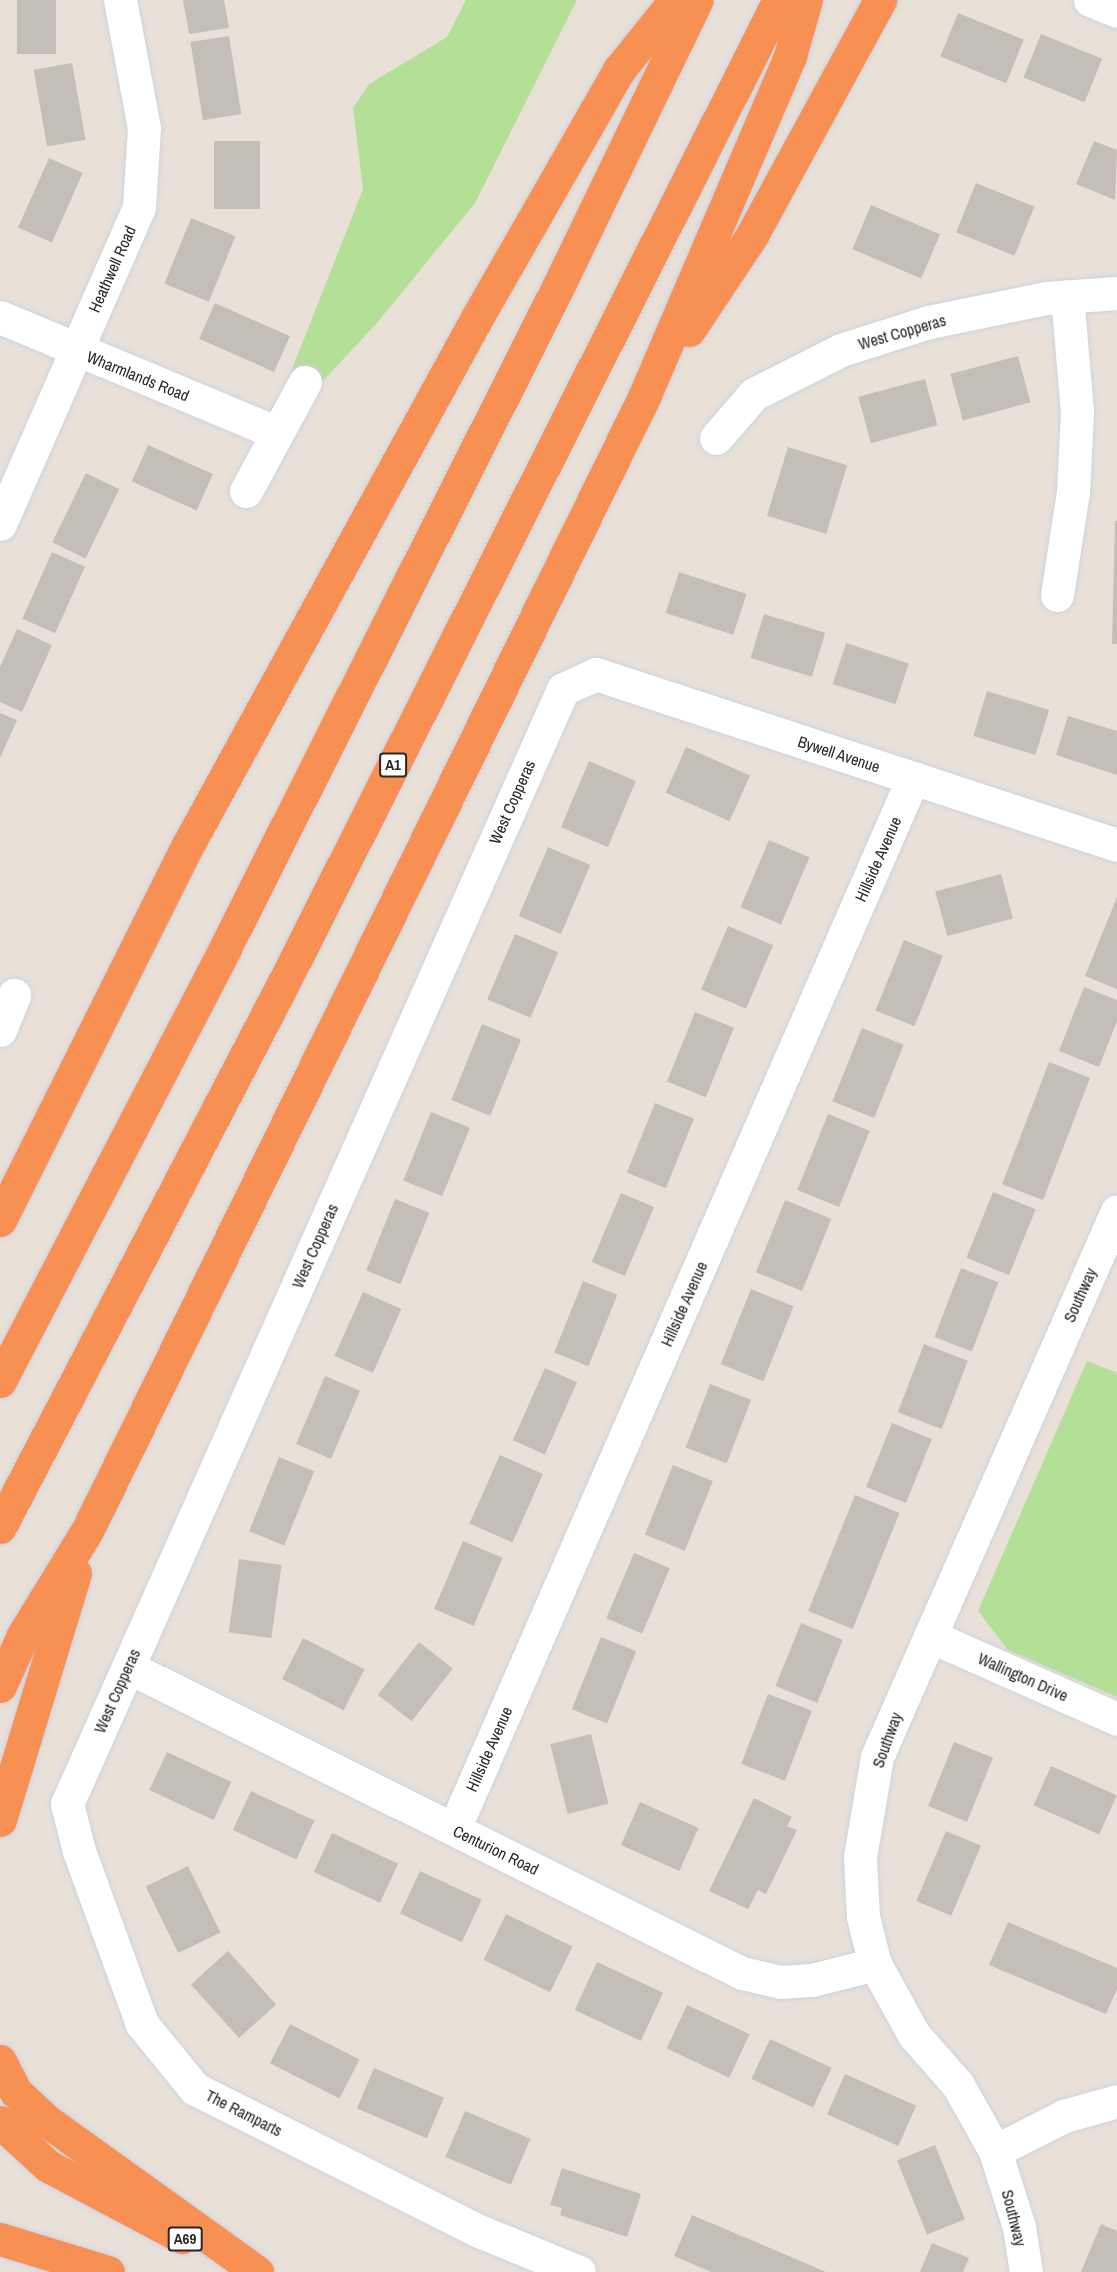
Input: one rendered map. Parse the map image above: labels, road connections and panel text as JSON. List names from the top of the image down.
{
  "streets": {
    "highway": ["A1", "A69"],
    "street": [
      "Heathwell Road",
      "West Copperas",
      "Wharmlands Road",
      "Bywell Avenue",
      "Hillside Avenue",
      "Southway",
      "Wallington Drive",
      "Centurion Road",
      "The Ramparts"
    ]
  },
  "crossings": [
    ["Heathwell Road", "Wharmlands Road"],
    ["West Copperas", "Bywell Avenue"],
    ["West Copperas", "Centurion Road"],
    ["West Copperas", "The Ramparts"],
    ["Bywell Avenue", "Hillside Avenue"],
    ["Hillside Avenue", "Centurion Road"],
    ["Southway", "Wallington Drive"],
    ["Southway", "Centurion Road"]
  ]
}
